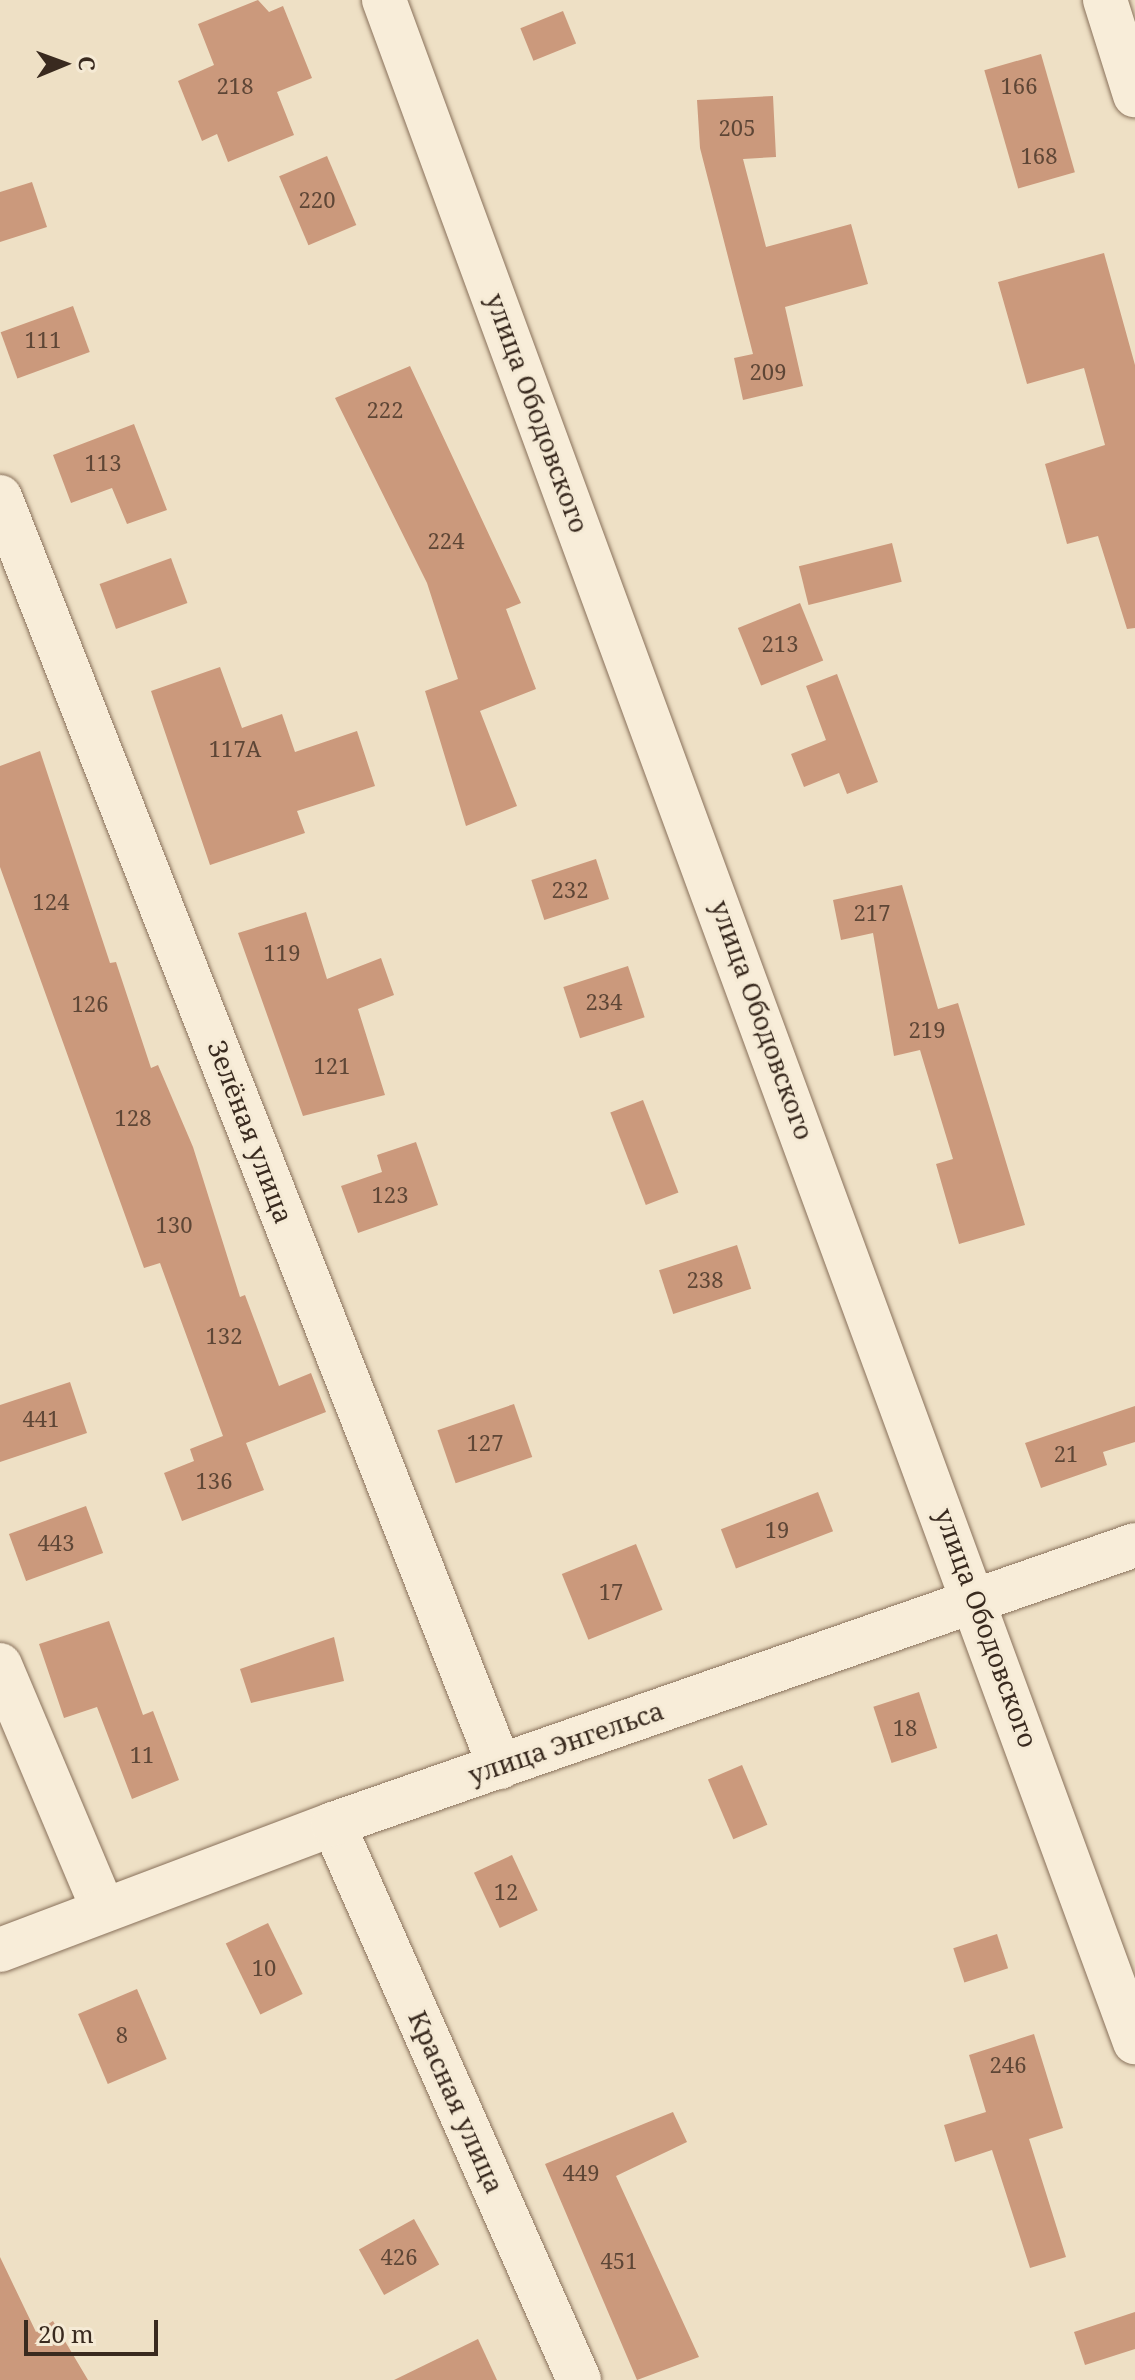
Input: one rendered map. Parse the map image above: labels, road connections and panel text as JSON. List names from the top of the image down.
{
  "streets": {
    "street": [
      "улица Ободовского",
      "Зелёная улица",
      "улица Энгельса",
      "Красная улица"
    ]
  },
  "crossings": [
    ["улица Ободовского", "улица Энгельса"],
    ["Зелёная улица", "улица Энгельса"],
    ["улица Энгельса", "Красная улица"]
  ],
  "house_numbers": [
    "218",
    "166",
    "205",
    "168",
    "220",
    "111",
    "209",
    "222",
    "113",
    "224",
    "213",
    "117А",
    "232",
    "124",
    "217",
    "119",
    "234",
    "126",
    "219",
    "121",
    "128",
    "123",
    "130",
    "238",
    "132",
    "441",
    "127",
    "21",
    "136",
    "19",
    "443",
    "17",
    "18",
    "11",
    "12",
    "10",
    "8",
    "246",
    "449",
    "426",
    "451"
  ],
  "scale_bar": "20 m",
  "north": "right"
}
